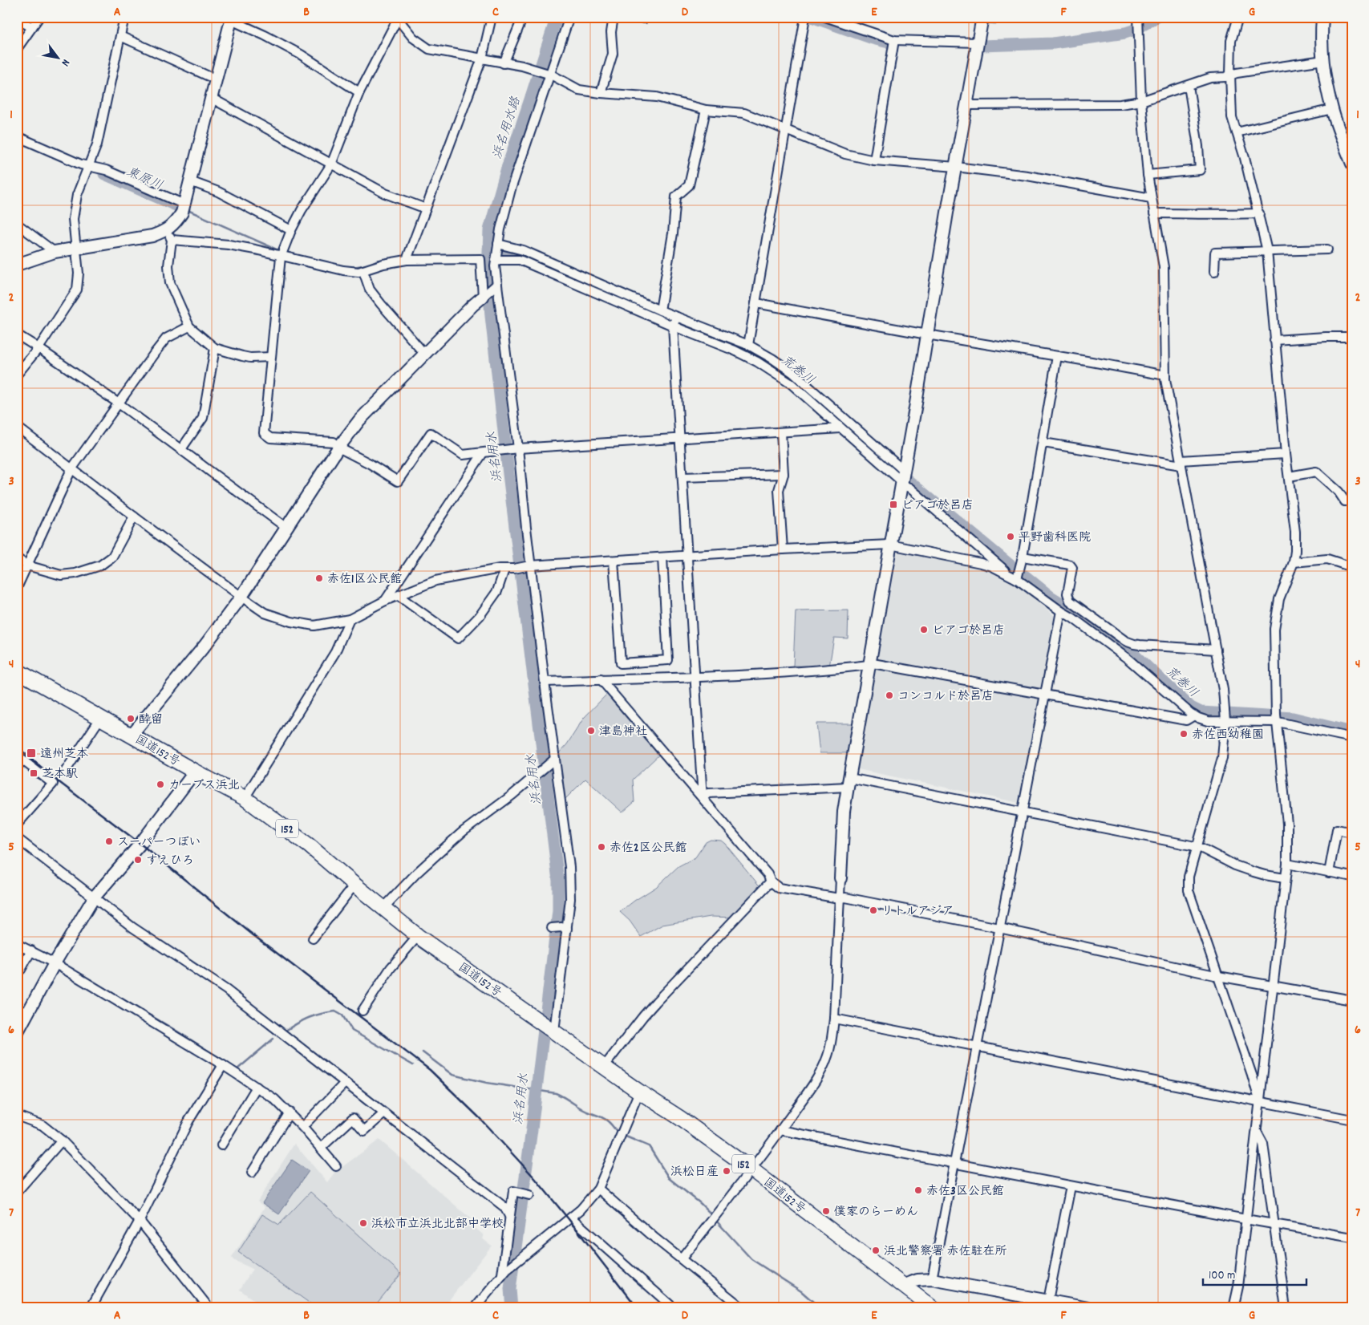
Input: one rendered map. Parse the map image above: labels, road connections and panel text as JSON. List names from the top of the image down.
{
  "streets": {
    "highway": ["国道152号", "152"]
  },
  "water": [
    "浜名用水路",
    "東原川",
    "荒巻川",
    "浜名用水"
  ],
  "places": {
    "transit": ["ピアゴ於呂店", "遠州芝本", "芝本駅"],
    "other": [
      "平野歯科医院",
      "赤佐1区公民館",
      "ビアゴ於呂店",
      "コンコルド於呂店",
      "酔留",
      "津島神社",
      "赤佐西幼稚園",
      "カーブス浜北",
      "スーパーつぼい",
      "赤佐2区公民館",
      "すえひろ",
      "リトルアジア",
      "浜松日産",
      "赤佐3区公民館",
      "僕家のらーめん",
      "浜松市立浜北北部中学校",
      "浜北警察署 赤佐駐在所"
    ]
  },
  "scale_bar": "100 m",
  "north": "bottom right",
  "grid": {
    "columns": [
      "A",
      "B",
      "C",
      "D",
      "E",
      "F",
      "G"
    ],
    "rows": [
      "1",
      "2",
      "3",
      "4",
      "5",
      "6",
      "7"
    ]
  }
}
